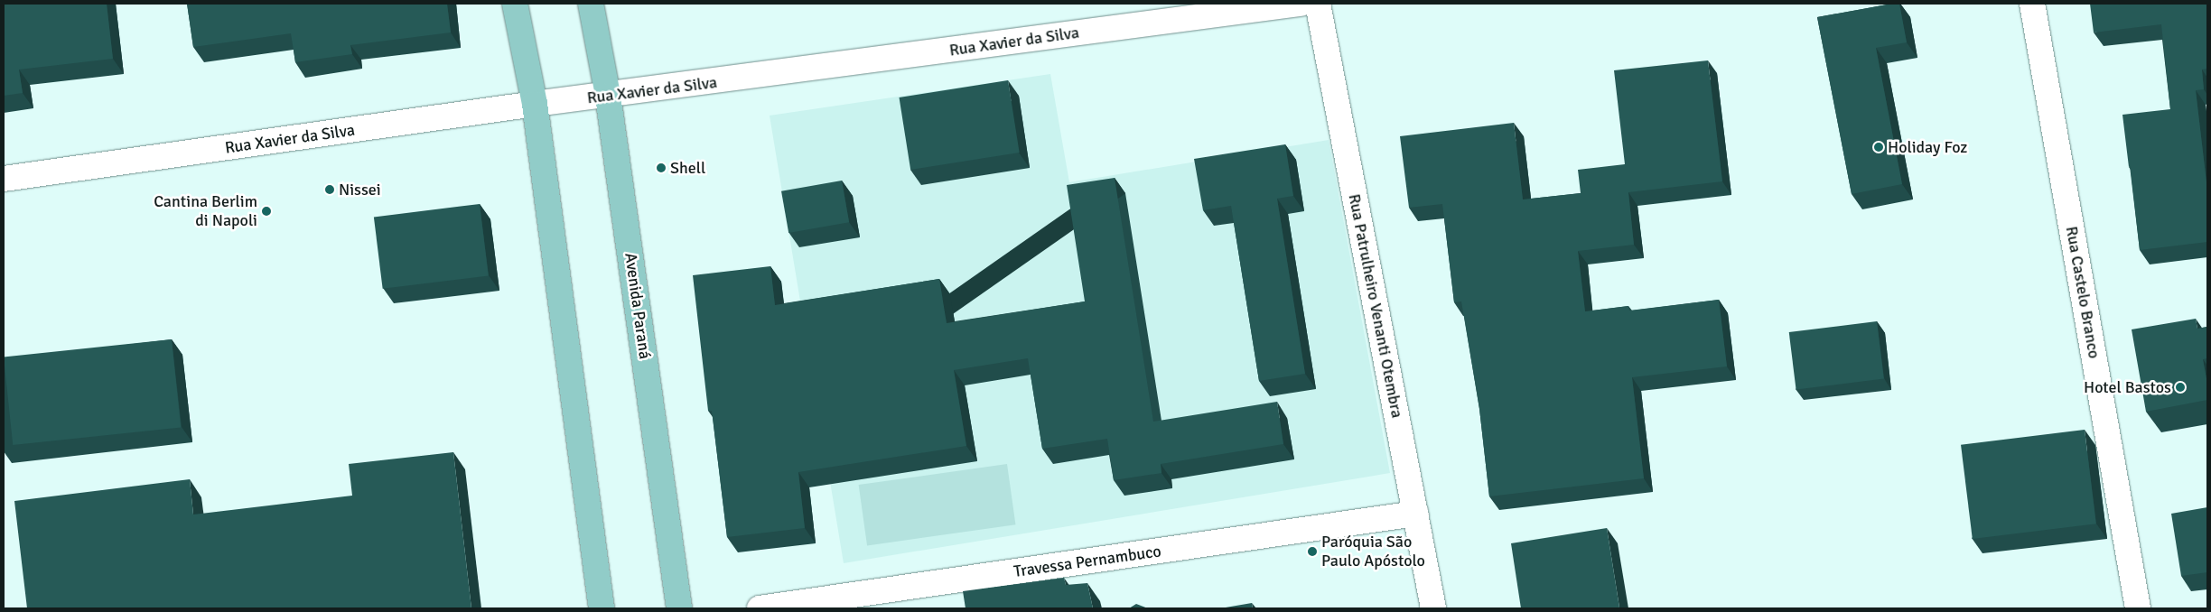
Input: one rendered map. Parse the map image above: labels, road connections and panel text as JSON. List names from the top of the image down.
{
  "streets": {
    "main road": ["Avenida Paraná"],
    "street": [
      "Rua Xavier da Silva",
      "Rua Castelo Branco",
      "Rua Patrulheiro Venanti Otembra",
      "Travessa Pernambuco"
    ]
  },
  "crossings": [
    ["Rua Xavier da Silva", "Avenida Paraná"],
    ["Rua Patrulheiro Venanti Otembra", "Travessa Pernambuco"]
  ],
  "places": [
    "Holiday Foz",
    "Shell",
    "Nissei",
    "Cantina Berlim di Napoli",
    "Hotel Bastos",
    "Paróquia São Paulo Apóstolo"
  ]
}
